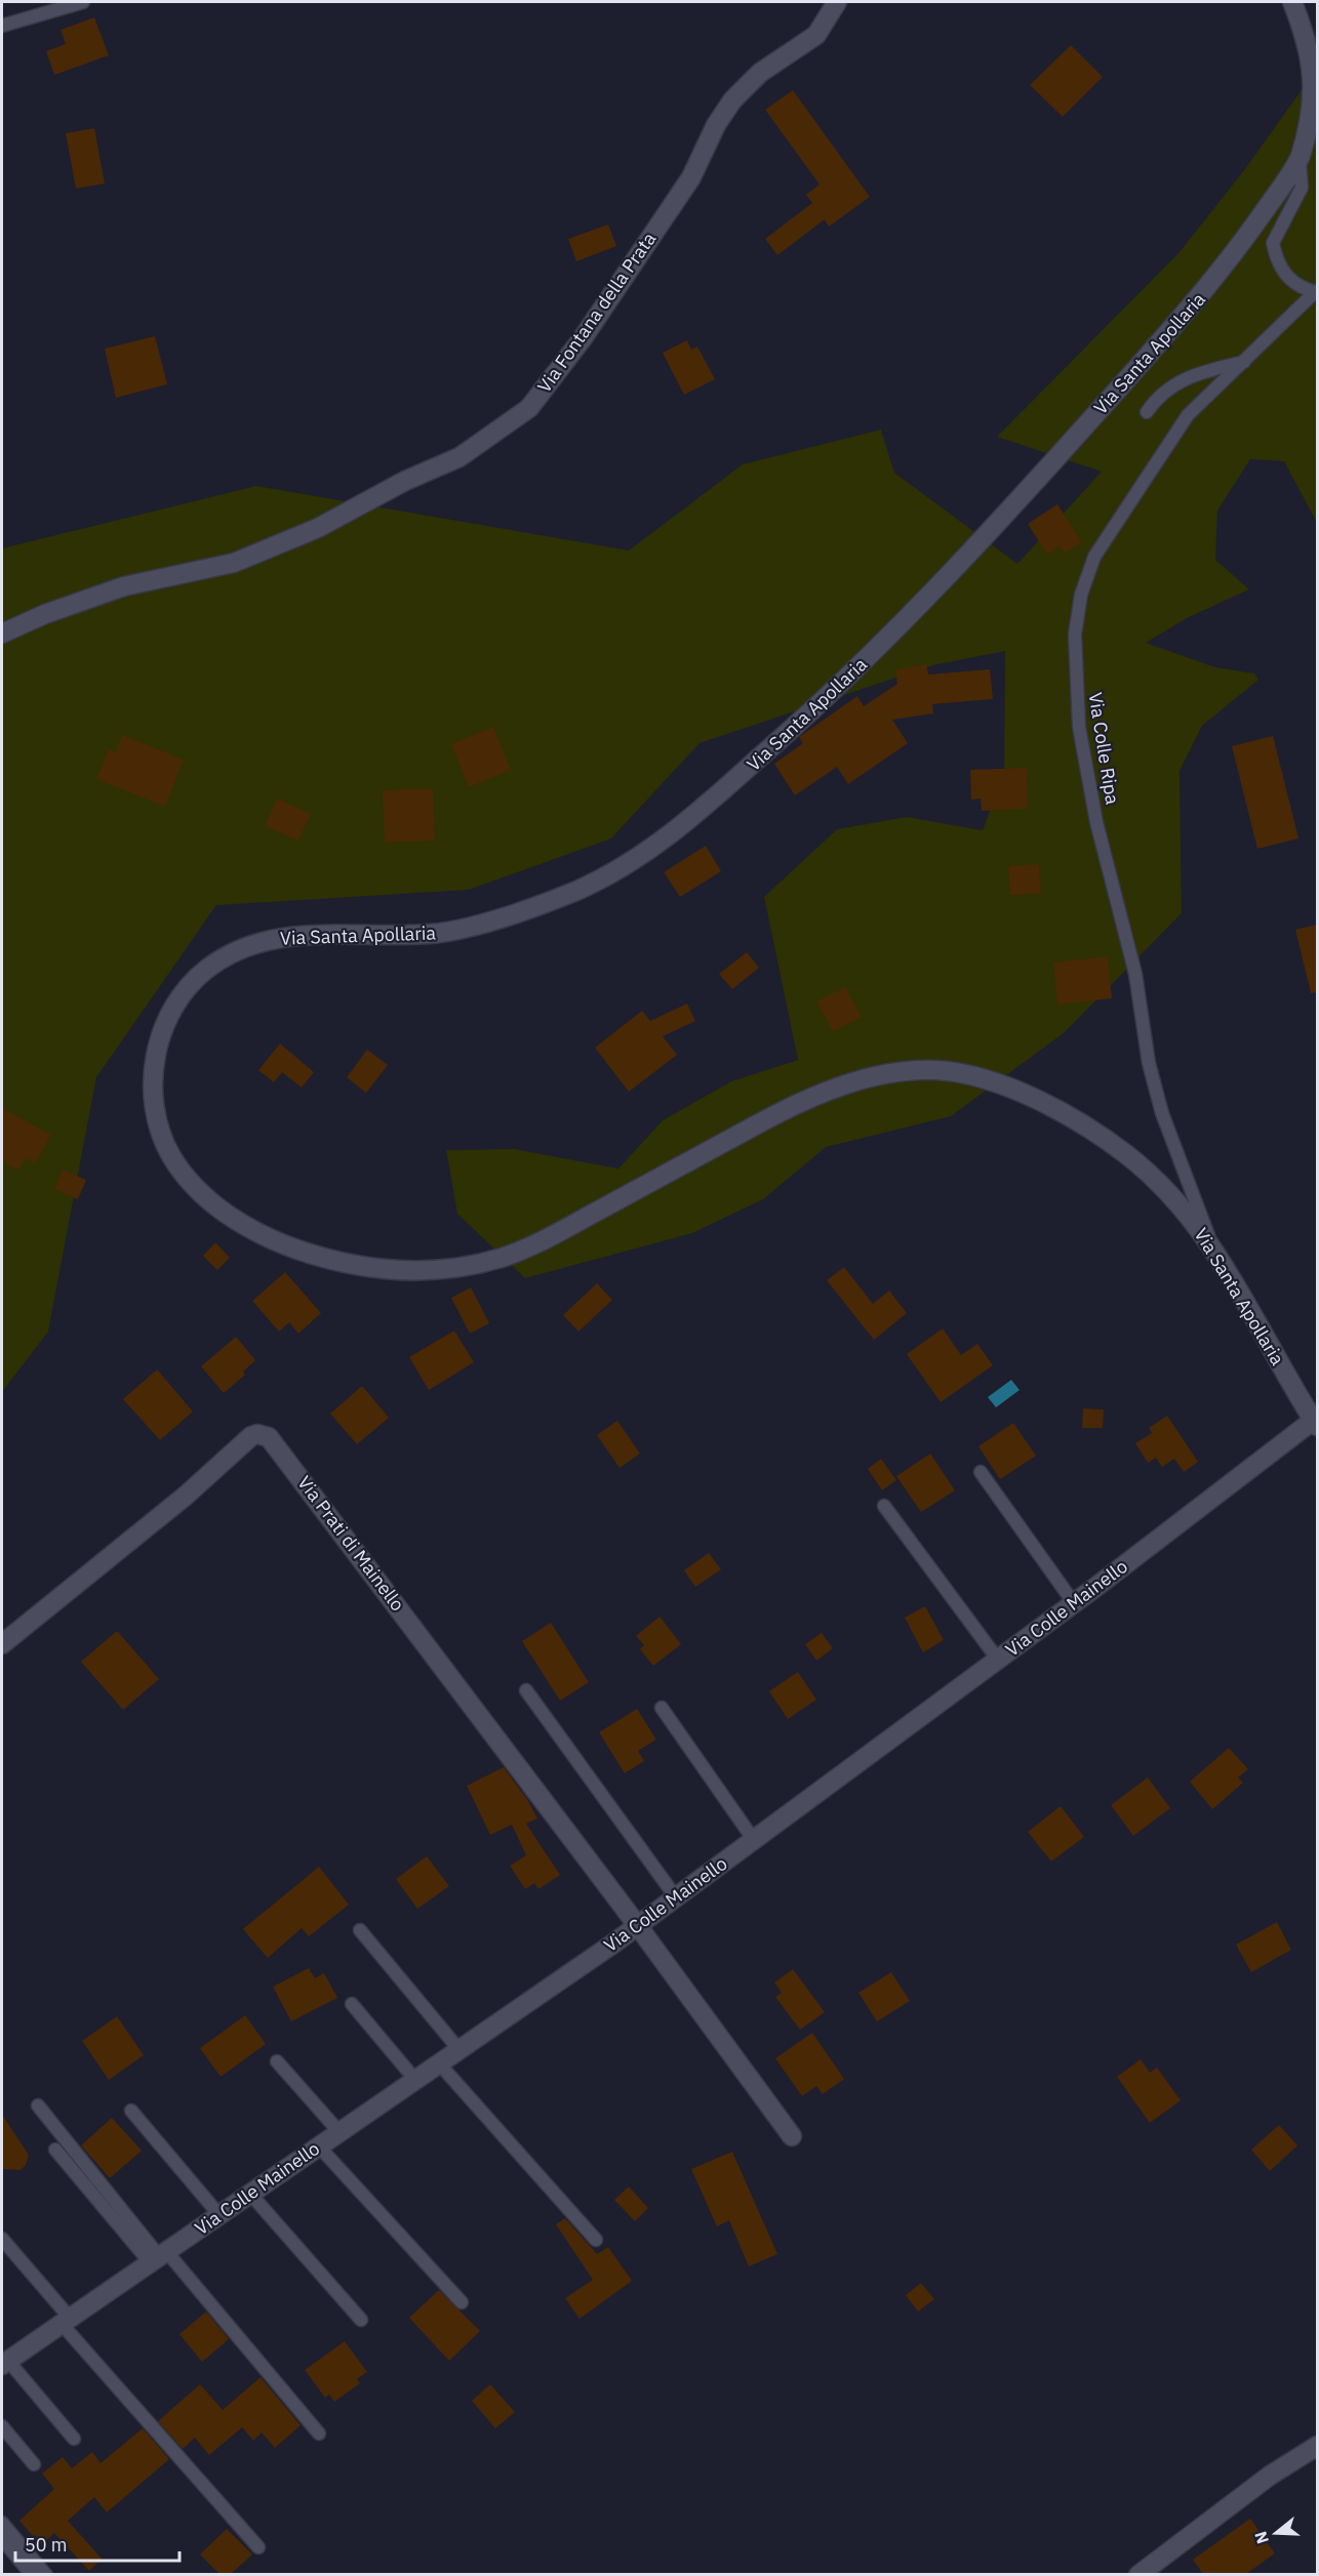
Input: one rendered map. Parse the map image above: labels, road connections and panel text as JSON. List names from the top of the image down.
{
  "streets": {
    "street": [
      "Via Fontana della Prata",
      "Via Santa Apollaria",
      "Via Prati di Mainello",
      "Via Colle Mainello"
    ],
    "lane": ["Via Colle Ripa"]
  },
  "crossings": [
    ["Via Santa Apollaria", "Via Colle Ripa"],
    ["Via Santa Apollaria", "Via Colle Mainello"],
    ["Via Prati di Mainello", "Via Colle Mainello"]
  ],
  "scale_bar": "50 m",
  "north": "left"
}
